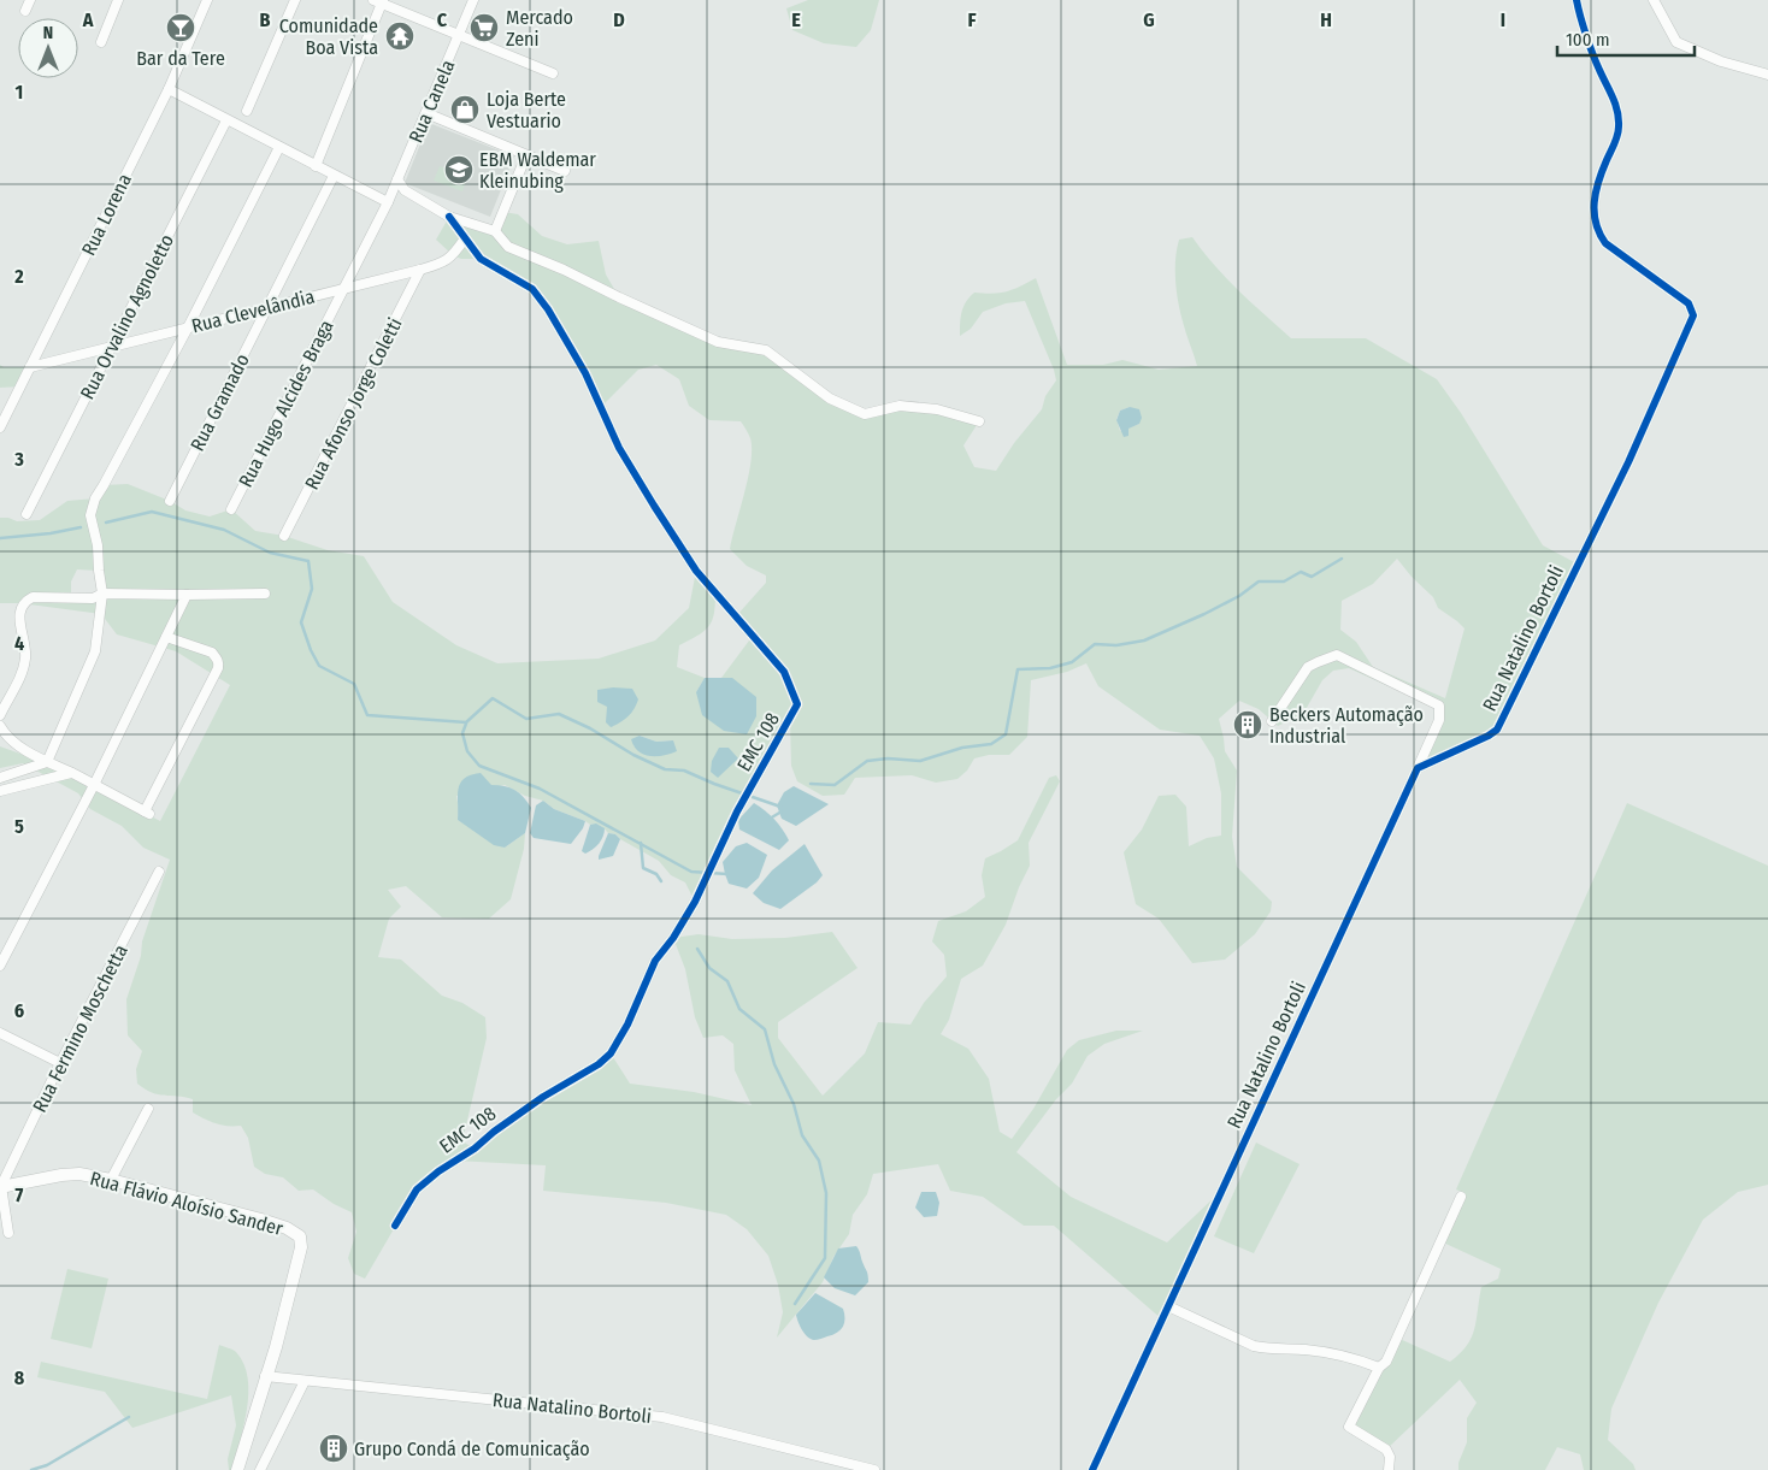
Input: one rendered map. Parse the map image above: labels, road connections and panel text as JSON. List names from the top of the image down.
{
  "streets": {
    "street": [
      "Rua Canela",
      "Rua Lorena",
      "Rua Clevelândia",
      "Rua Orvalino Agnoletto",
      "Rua Gramado",
      "Rua Hugo Alcides Braga",
      "Rua Afonso Jorge Coletti",
      "Rua Natalino Bortoli",
      "EMC 108",
      "Rua Fermino Moschetta",
      "Rua Flávio Aloísio Sander"
    ]
  },
  "crossings": [
    ["Rua Canela", "Rua Hugo Alcides Braga"],
    ["Rua Lorena", "Rua Clevelândia"],
    ["Rua Clevelândia", "Rua Orvalino Agnoletto"],
    ["Rua Clevelândia", "Rua Gramado"],
    ["Rua Clevelândia", "Rua Hugo Alcides Braga"],
    ["Rua Clevelândia", "Rua Afonso Jorge Coletti"],
    ["Rua Clevelândia", "EMC 108"],
    ["Rua Natalino Bortoli", "Rua Flávio Aloísio Sander"],
    ["Rua Fermino Moschetta", "Rua Flávio Aloísio Sander"]
  ],
  "places": {
    "bar": ["Bar da Tere"],
    "supermarket": ["Mercado Zeni"],
    "temple": ["Comunidade Boa Vista"],
    "shop": ["Loja Berte Vestuario"],
    "school or university": ["EBM Waldemar Kleinubing"],
    "building": ["Beckers Automação Industrial", "Grupo Condá de Comunicação"]
  },
  "scale_bar": "100 m",
  "north": "top",
  "grid": {
    "columns": [
      "A",
      "B",
      "C",
      "D",
      "E",
      "F",
      "G",
      "H",
      "I"
    ],
    "rows": [
      "1",
      "2",
      "3",
      "4",
      "5",
      "6",
      "7",
      "8"
    ]
  }
}
